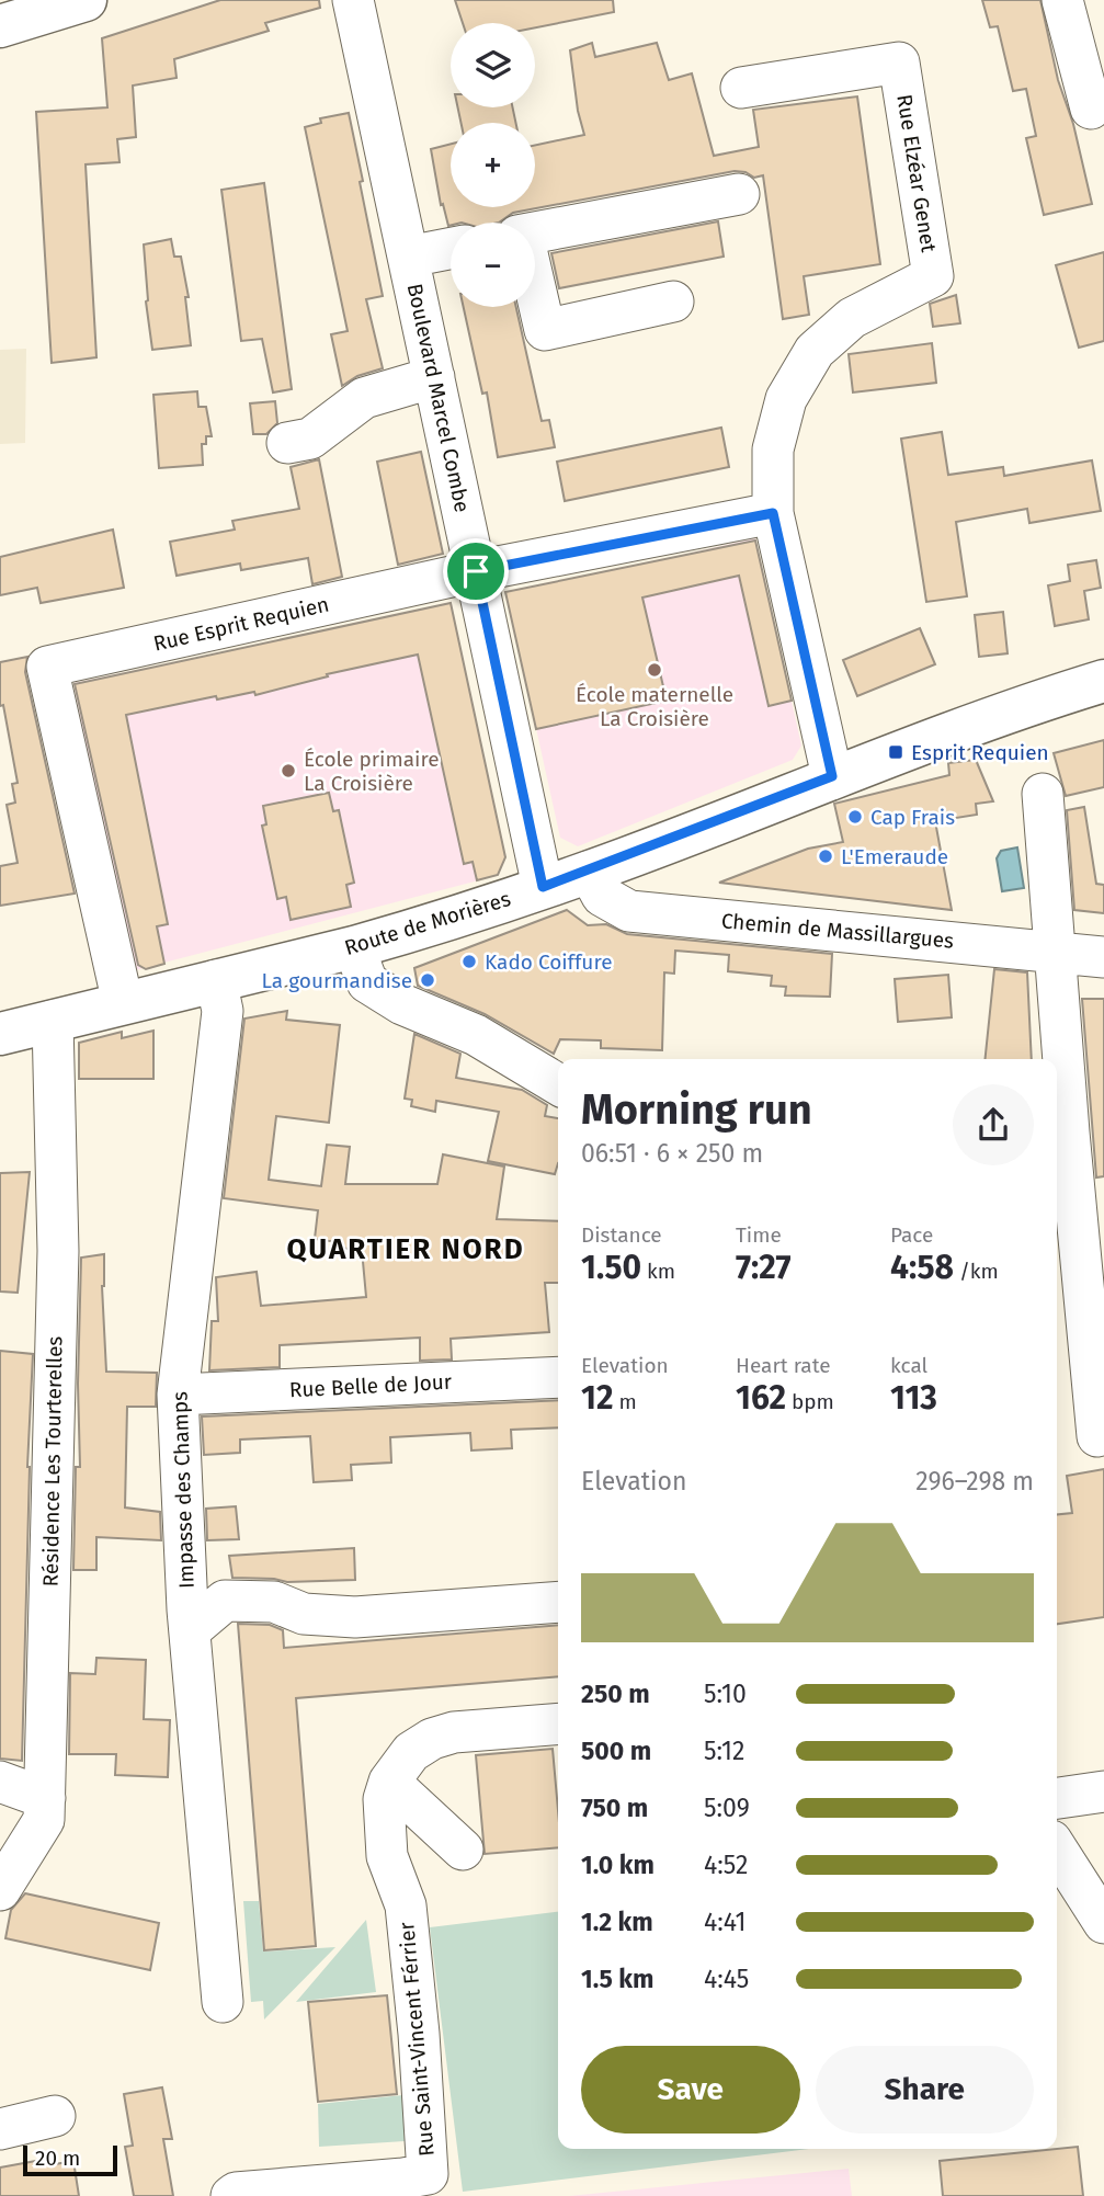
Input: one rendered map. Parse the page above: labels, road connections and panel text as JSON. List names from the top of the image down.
{
  "streets": {
    "main road": ["Route de Morières"],
    "street": [
      "Rue Elzéar Genet",
      "Boulevard Marcel Combe",
      "Rue Esprit Requien",
      "Chemin de Massillargues",
      "Rue Belle de Jour",
      "Résidence Les Tourterelles",
      "Impasse des Champs",
      "Rue Saint-Vincent Férrier"
    ]
  },
  "crossings": [
    ["Rue Elzéar Genet", "Rue Esprit Requien"],
    ["Rue Elzéar Genet", "Route de Morières"],
    ["Boulevard Marcel Combe", "Rue Esprit Requien"],
    ["Boulevard Marcel Combe", "Route de Morières"],
    ["Rue Esprit Requien", "Route de Morières"],
    ["Route de Morières", "Chemin de Massillargues"],
    ["Route de Morières", "Résidence Les Tourterelles"],
    ["Route de Morières", "Impasse des Champs"],
    ["Rue Belle de Jour", "Impasse des Champs"]
  ],
  "districts": ["QUARTIER NORD"],
  "places": {
    "other": [
      "École maternelle La Croisière",
      "École primaire La Croisière",
      "Cap Frais",
      "L'Emeraude",
      "Kado Coiffure",
      "La gourmandise"
    ],
    "transit": ["Esprit Requien"]
  },
  "scale_bar": "20 m",
  "page": {
    "map_buttons": ["+", "−"],
    "heading": ["Morning run", "06:51 · 6 × 250 m"],
    "stats": [
      ["Distance", "1.50 km"],
      ["Time", "7:27"],
      ["Pace", "4:58 /km"],
      ["Elevation", "12 m"],
      ["Heart rate", "162 bpm"],
      ["kcal", "113"]
    ],
    "chart": ["Elevation", "296–298 m"],
    "list": [
      {
        "name": "250 m",
        "note": "5:10"
      },
      {
        "name": "500 m",
        "note": "5:12"
      },
      {
        "name": "750 m",
        "note": "5:09"
      },
      {
        "name": "1.0 km",
        "note": "4:52"
      },
      {
        "name": "1.2 km",
        "note": "4:41"
      },
      {
        "name": "1.5 km",
        "note": "4:45"
      }
    ],
    "buttons": ["Save", "Share"],
    "scale": "20 m"
  }
}
